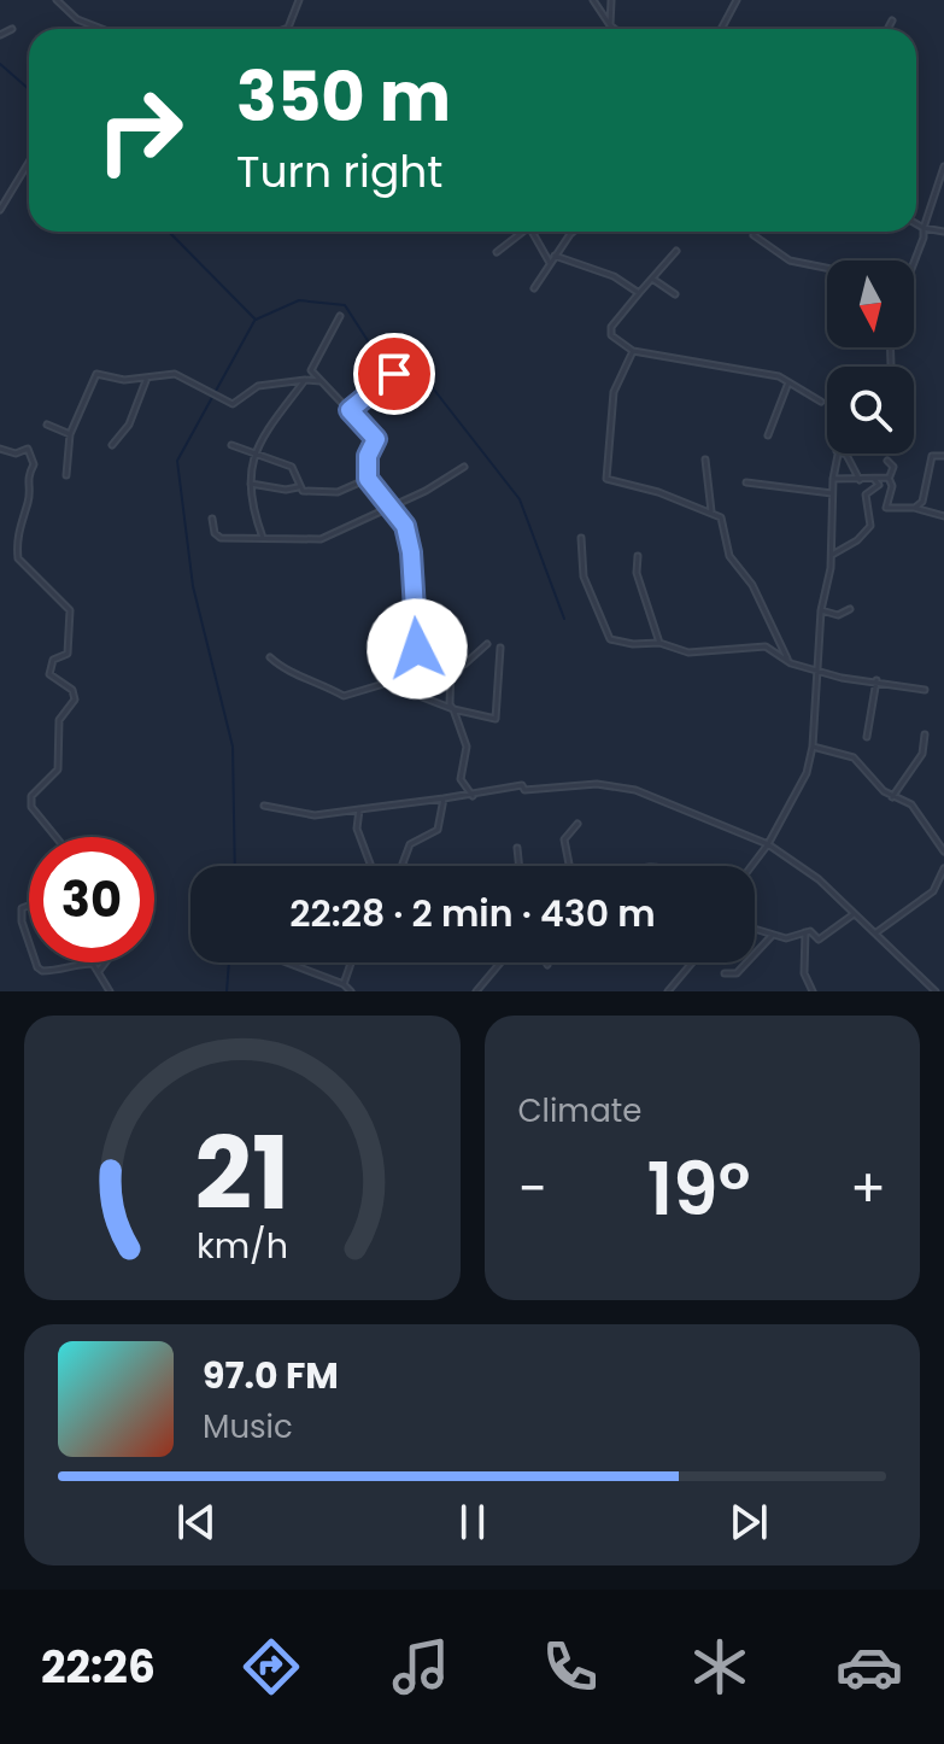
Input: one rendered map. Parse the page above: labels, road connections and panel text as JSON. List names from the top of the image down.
{
  "north": "bottom",
  "page": {
    "turn": ["350 m", "Turn right"],
    "limit": "30",
    "trip": "22:28 · 2 min · 430 m",
    "tile": "Climate",
    "heat": ["−", "19°", "+"],
    "song": ["97.0 FM", "Music"],
    "tabs": "22:26",
    "gauge": ["21", "km/h"]
  }
}
